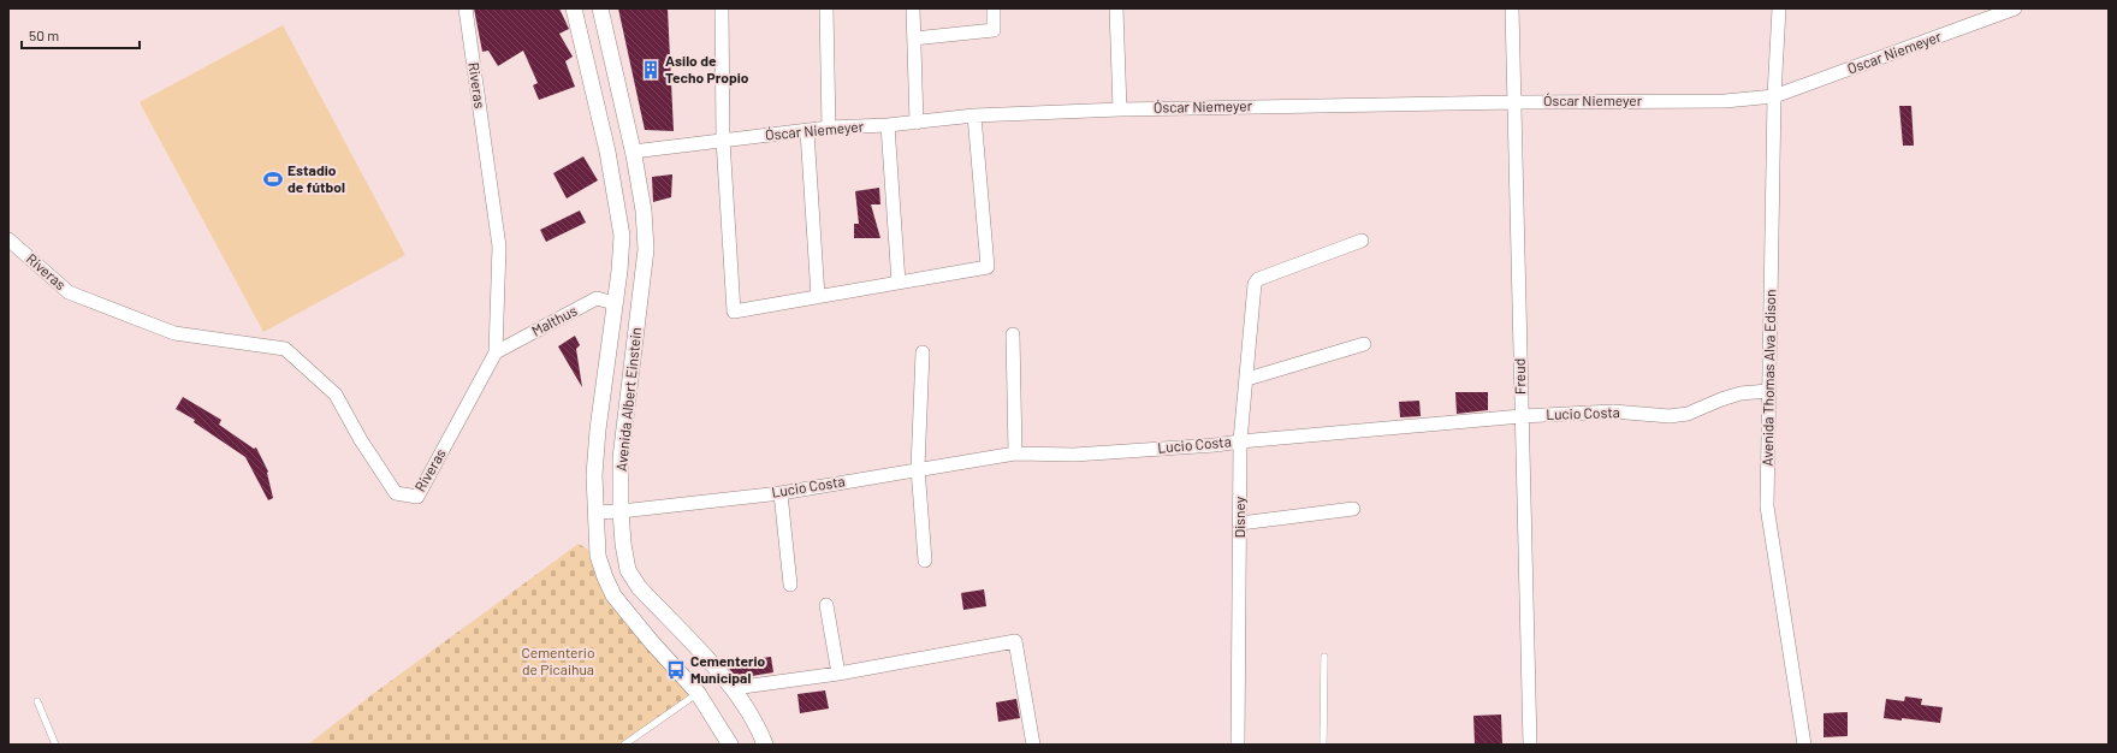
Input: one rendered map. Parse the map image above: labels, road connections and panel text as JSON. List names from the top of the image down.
{
  "streets": {
    "street": [
      "Oscar Niemeyer",
      "Riveras",
      "Óscar Niemeyer",
      "Malthus",
      "Freud",
      "Avenida Thomas Alva Edison",
      "Avenida Albert Einstein",
      "Lucio Costa",
      "Disney"
    ]
  },
  "crossings": [
    ["Oscar Niemeyer", "Óscar Niemeyer"],
    ["Oscar Niemeyer", "Avenida Thomas Alva Edison"],
    ["Riveras", "Malthus"],
    ["Óscar Niemeyer", "Freud"],
    ["Óscar Niemeyer", "Avenida Thomas Alva Edison"],
    ["Óscar Niemeyer", "Avenida Albert Einstein"],
    ["Malthus", "Avenida Albert Einstein"],
    ["Freud", "Lucio Costa"],
    ["Avenida Thomas Alva Edison", "Lucio Costa"],
    ["Avenida Albert Einstein", "Lucio Costa"],
    ["Lucio Costa", "Disney"]
  ],
  "parks": ["Cementerio de Picaihua"],
  "places": {
    "building": ["Asilo de Techo Propio"],
    "sports": ["Estadio de fútbol"],
    "bus stop": ["Cementerio Municipal"]
  },
  "scale_bar": "50 m"
}
